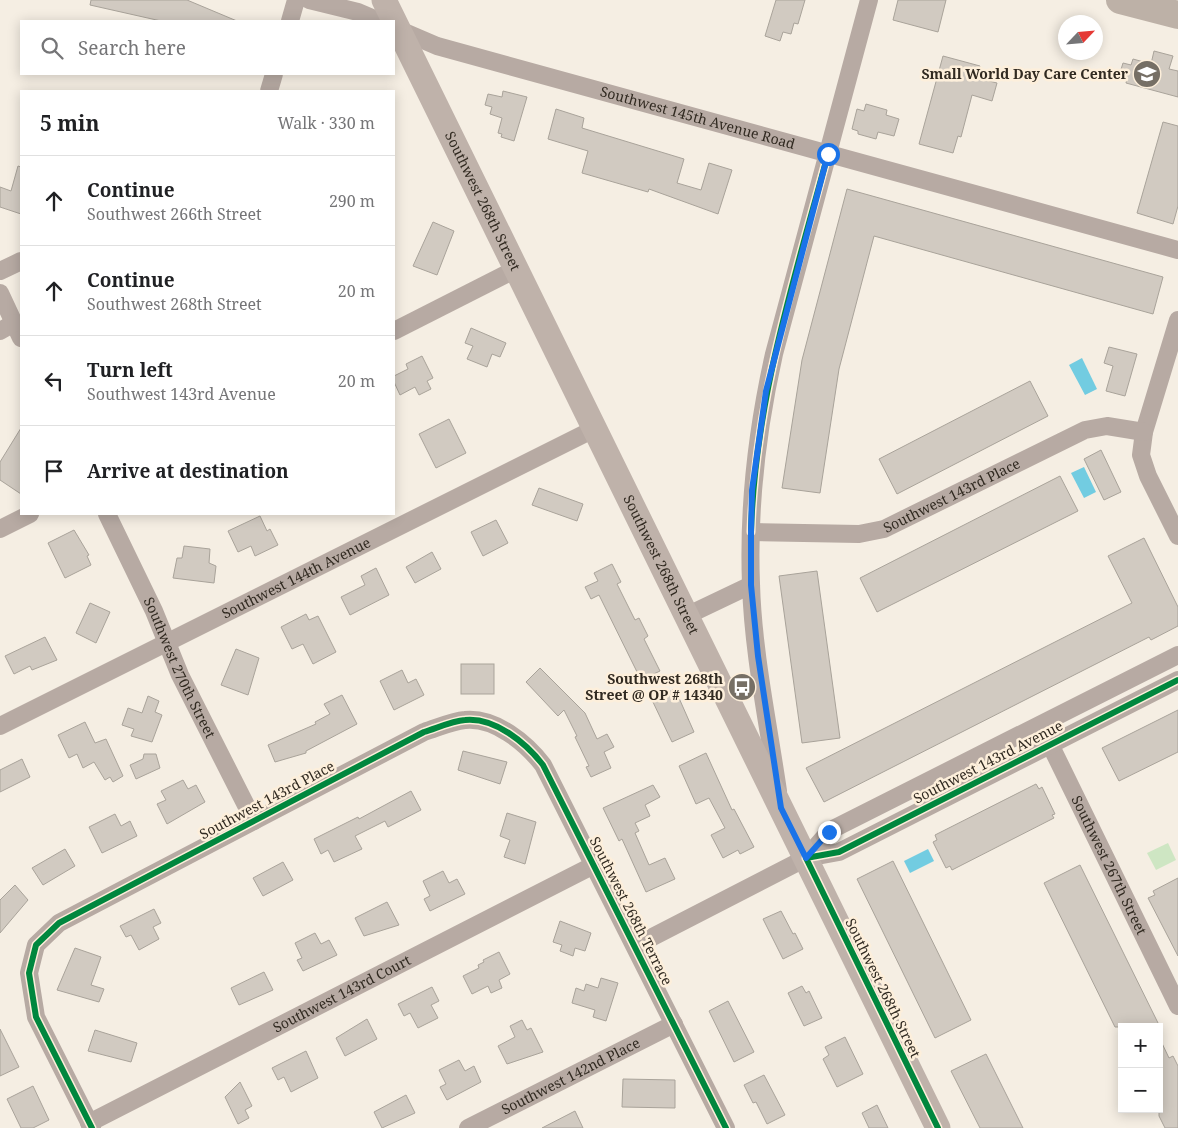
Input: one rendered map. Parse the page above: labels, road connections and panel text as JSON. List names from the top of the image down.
{
  "streets": {
    "main road": ["Southwest 268th Street"],
    "street": [
      "Southwest 145th Avenue Road",
      "Southwest 143rd Place",
      "Southwest 144th Avenue",
      "Southwest 270th Street",
      "Southwest 143rd Avenue",
      "Southwest 267th Street",
      "Southwest 268th Terrace",
      "Southwest 143rd Court",
      "Southwest 142nd Place"
    ]
  },
  "crossings": [
    ["Southwest 268th Street", "Southwest 144th Avenue"],
    ["Southwest 268th Street", "Southwest 143rd Avenue"],
    ["Southwest 143rd Place", "Southwest 270th Street"],
    ["Southwest 143rd Place", "Southwest 268th Terrace"],
    ["Southwest 143rd Place", "Southwest 143rd Court"],
    ["Southwest 144th Avenue", "Southwest 270th Street"],
    ["Southwest 143rd Avenue", "Southwest 267th Street"],
    ["Southwest 143rd Avenue", "Southwest 268th Terrace"],
    ["Southwest 268th Terrace", "Southwest 143rd Court"],
    ["Southwest 268th Terrace", "Southwest 142nd Place"]
  ],
  "places": {
    "school or university": ["Small World Day Care Center"],
    "bus stop": ["Southwest 268th Street @ OP # 14340"]
  },
  "north": "top right",
  "page": {
    "search": "Search here",
    "heading": ["5 min", "Walk · 330 m"],
    "list": [
      ["Continue", "Southwest 266th Street", "290 m"],
      ["Continue", "Southwest 268th Street", "20 m"],
      ["Turn left", "Southwest 143rd Avenue", "20 m"],
      "Arrive at destination"
    ],
    "map_buttons": ["+", "−"]
  }
}
